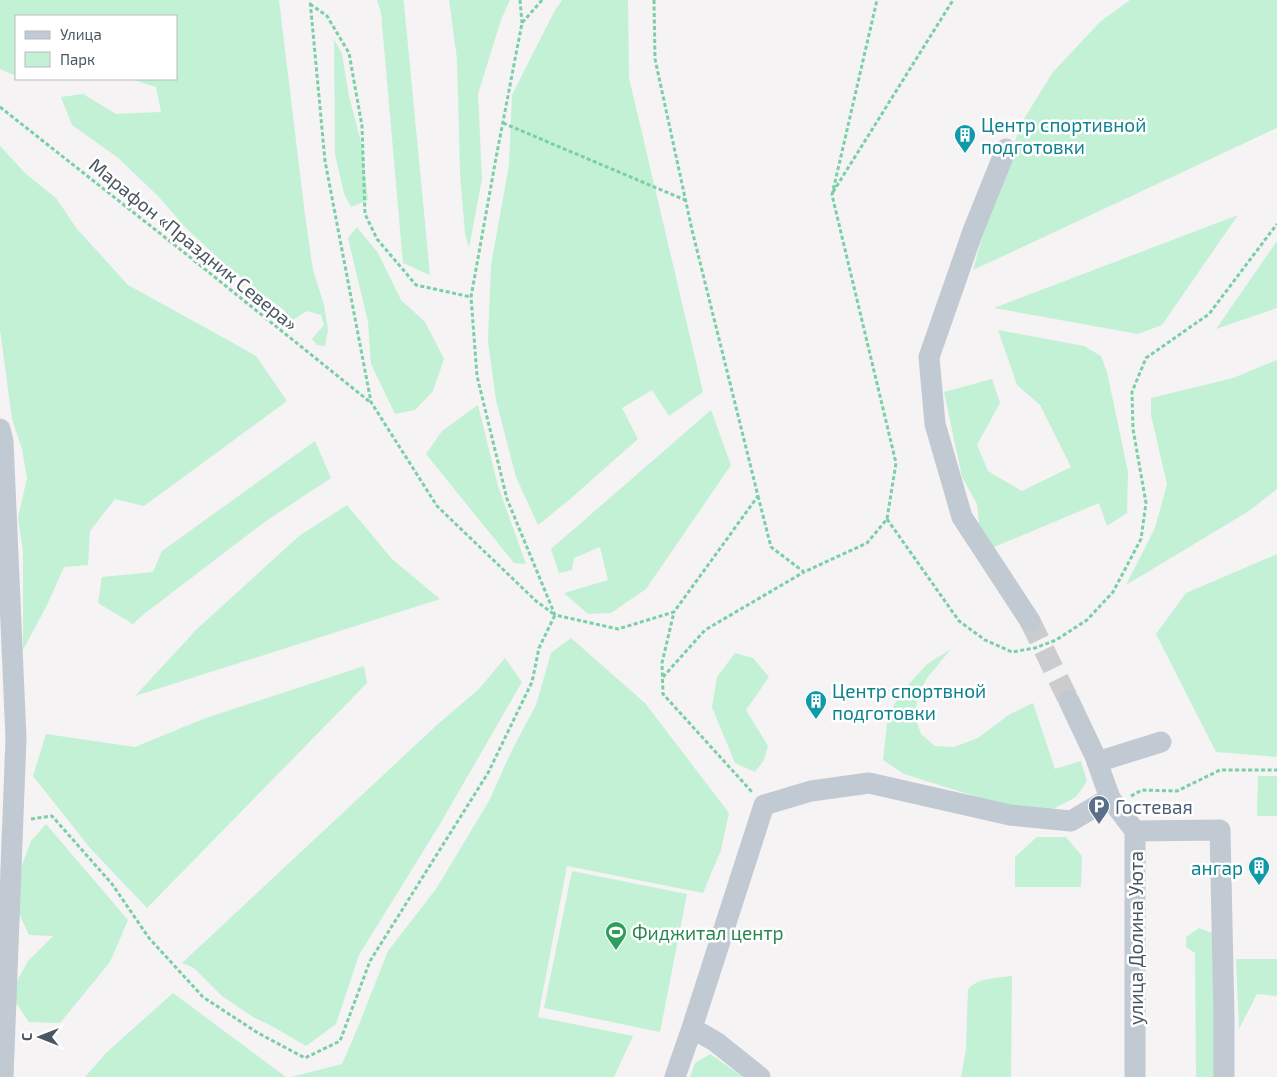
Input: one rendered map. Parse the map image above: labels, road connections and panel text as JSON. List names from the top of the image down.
{
  "streets": {
    "street": ["улица Долина Уюта"],
    "path": ["Марафон «Праздник Севера»"]
  },
  "places": {
    "building": ["Центр спортивной подготовки", "Центр спортвной подготовки", "ангар"],
    "parking": ["Гостевая"],
    "sports": ["Фиджитал центр"]
  },
  "legend": ["Улица", "Парк"],
  "north": "left"
}
